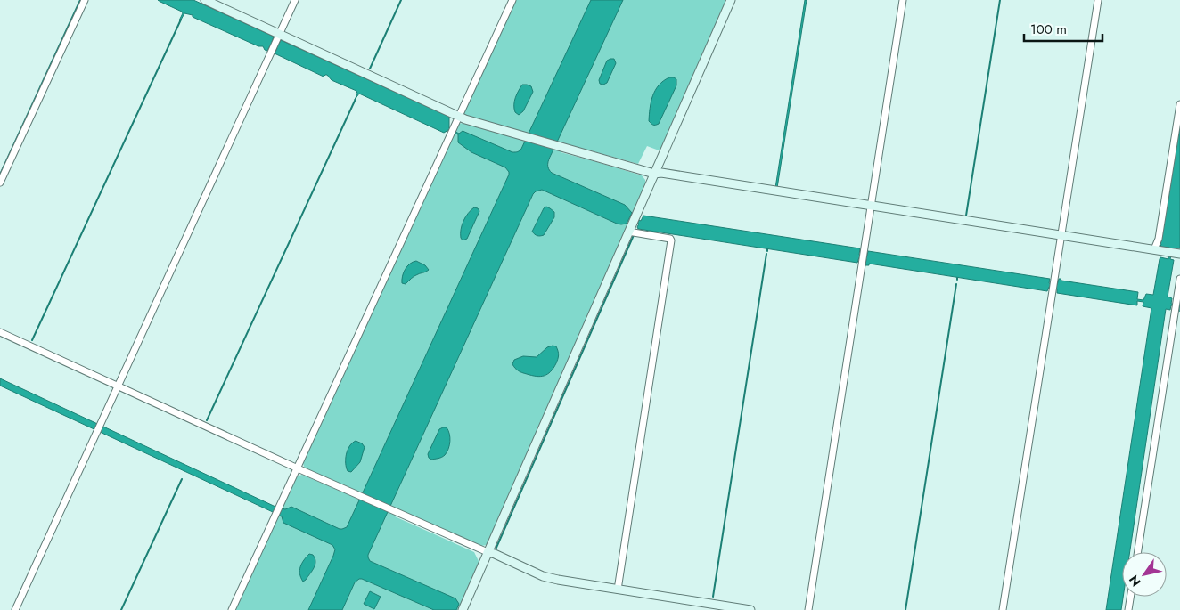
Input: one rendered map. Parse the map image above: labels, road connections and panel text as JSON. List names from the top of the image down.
{
  "scale_bar": "100 m",
  "north": "bottom left"
}
